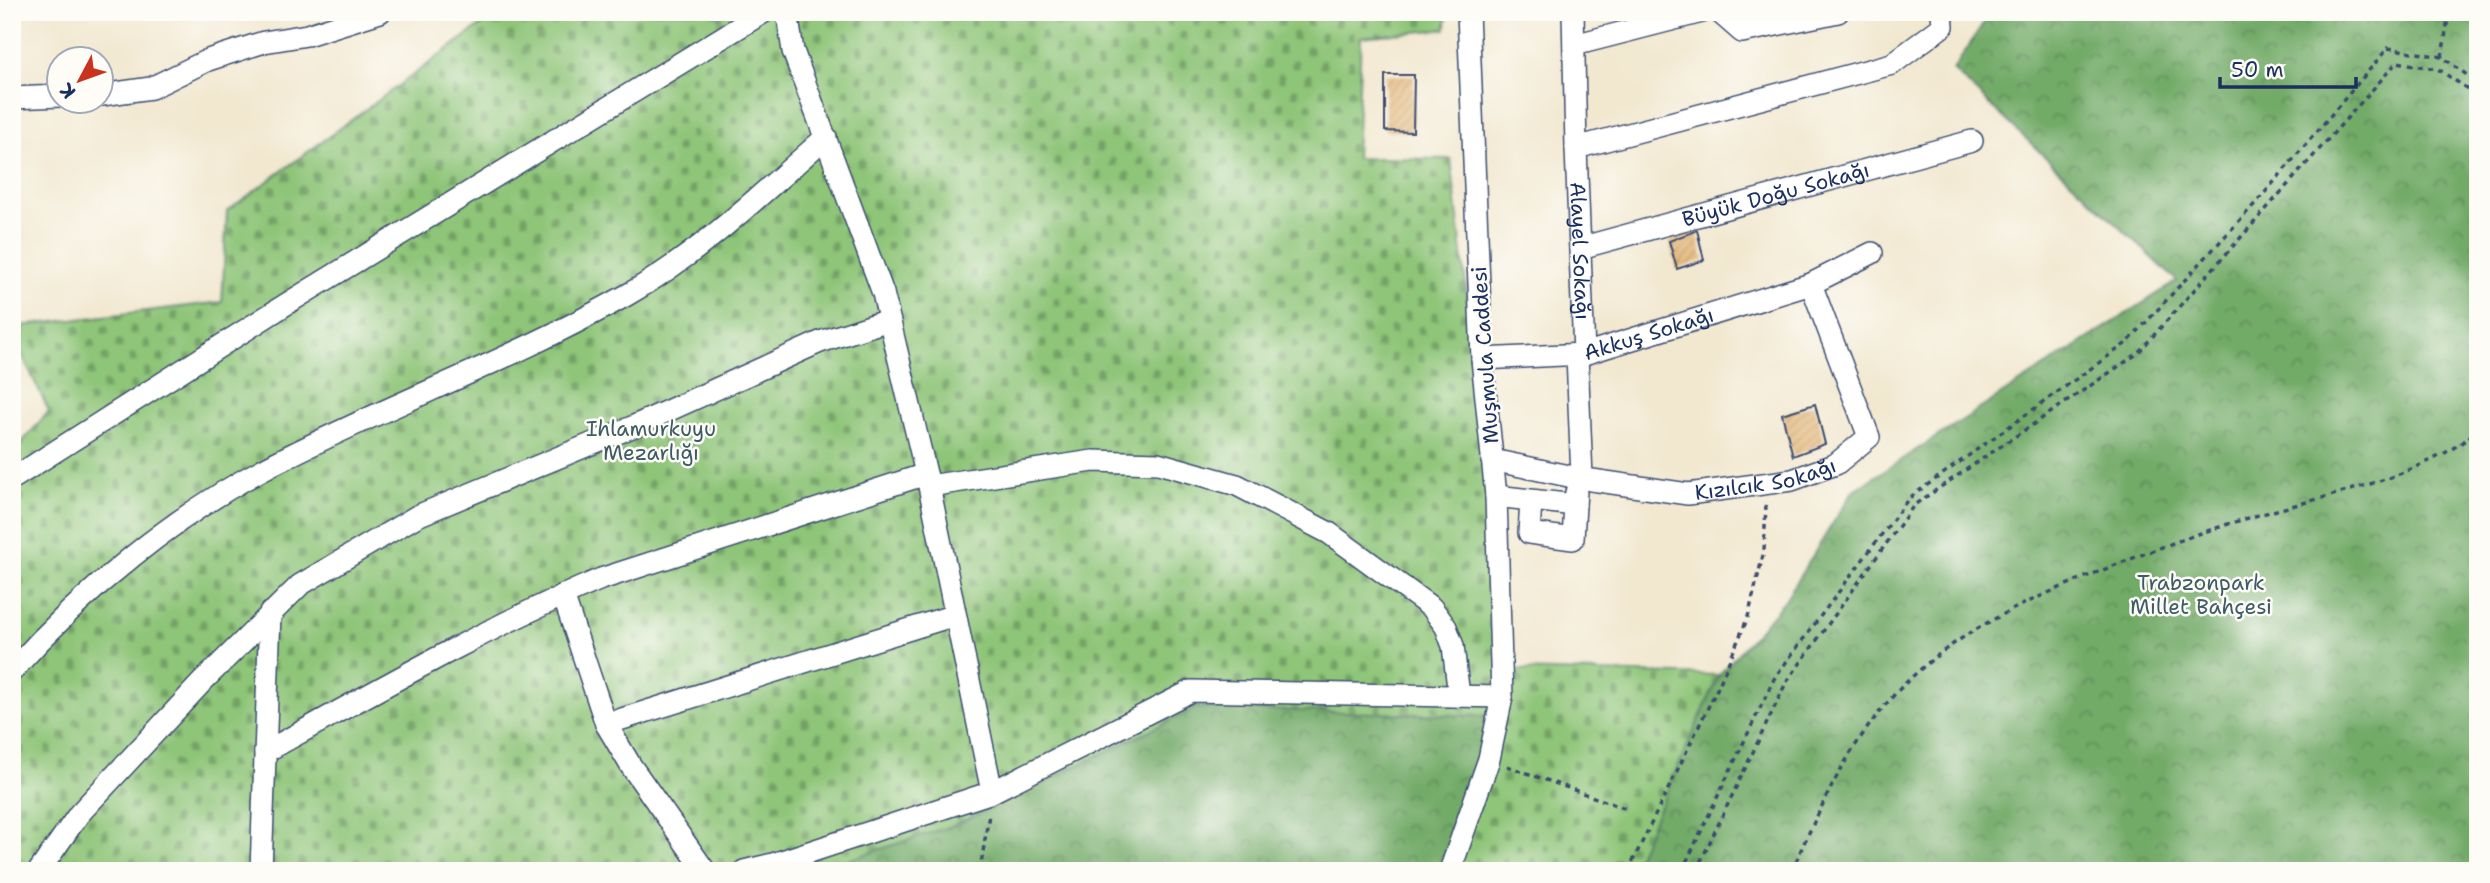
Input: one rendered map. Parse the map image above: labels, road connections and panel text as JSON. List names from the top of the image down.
{
  "streets": {
    "street": [
      "Büyük Doğu Sokağı",
      "Alayel Sokağı",
      "Akkuş Sokağı",
      "Muşmula Caddesi",
      "Kızılcık Sokağı"
    ]
  },
  "crossings": [
    ["Büyük Doğu Sokağı", "Alayel Sokağı"],
    ["Alayel Sokağı", "Akkuş Sokağı"],
    ["Alayel Sokağı", "Kızılcık Sokağı"],
    ["Akkuş Sokağı", "Muşmula Caddesi"],
    ["Akkuş Sokağı", "Kızılcık Sokağı"],
    ["Muşmula Caddesi", "Kızılcık Sokağı"]
  ],
  "parks": ["Ihlamurkuyu Mezarlığı", "Trabzonpark Millet Bahçesi"],
  "scale_bar": "50 m",
  "north": "bottom left"
}
